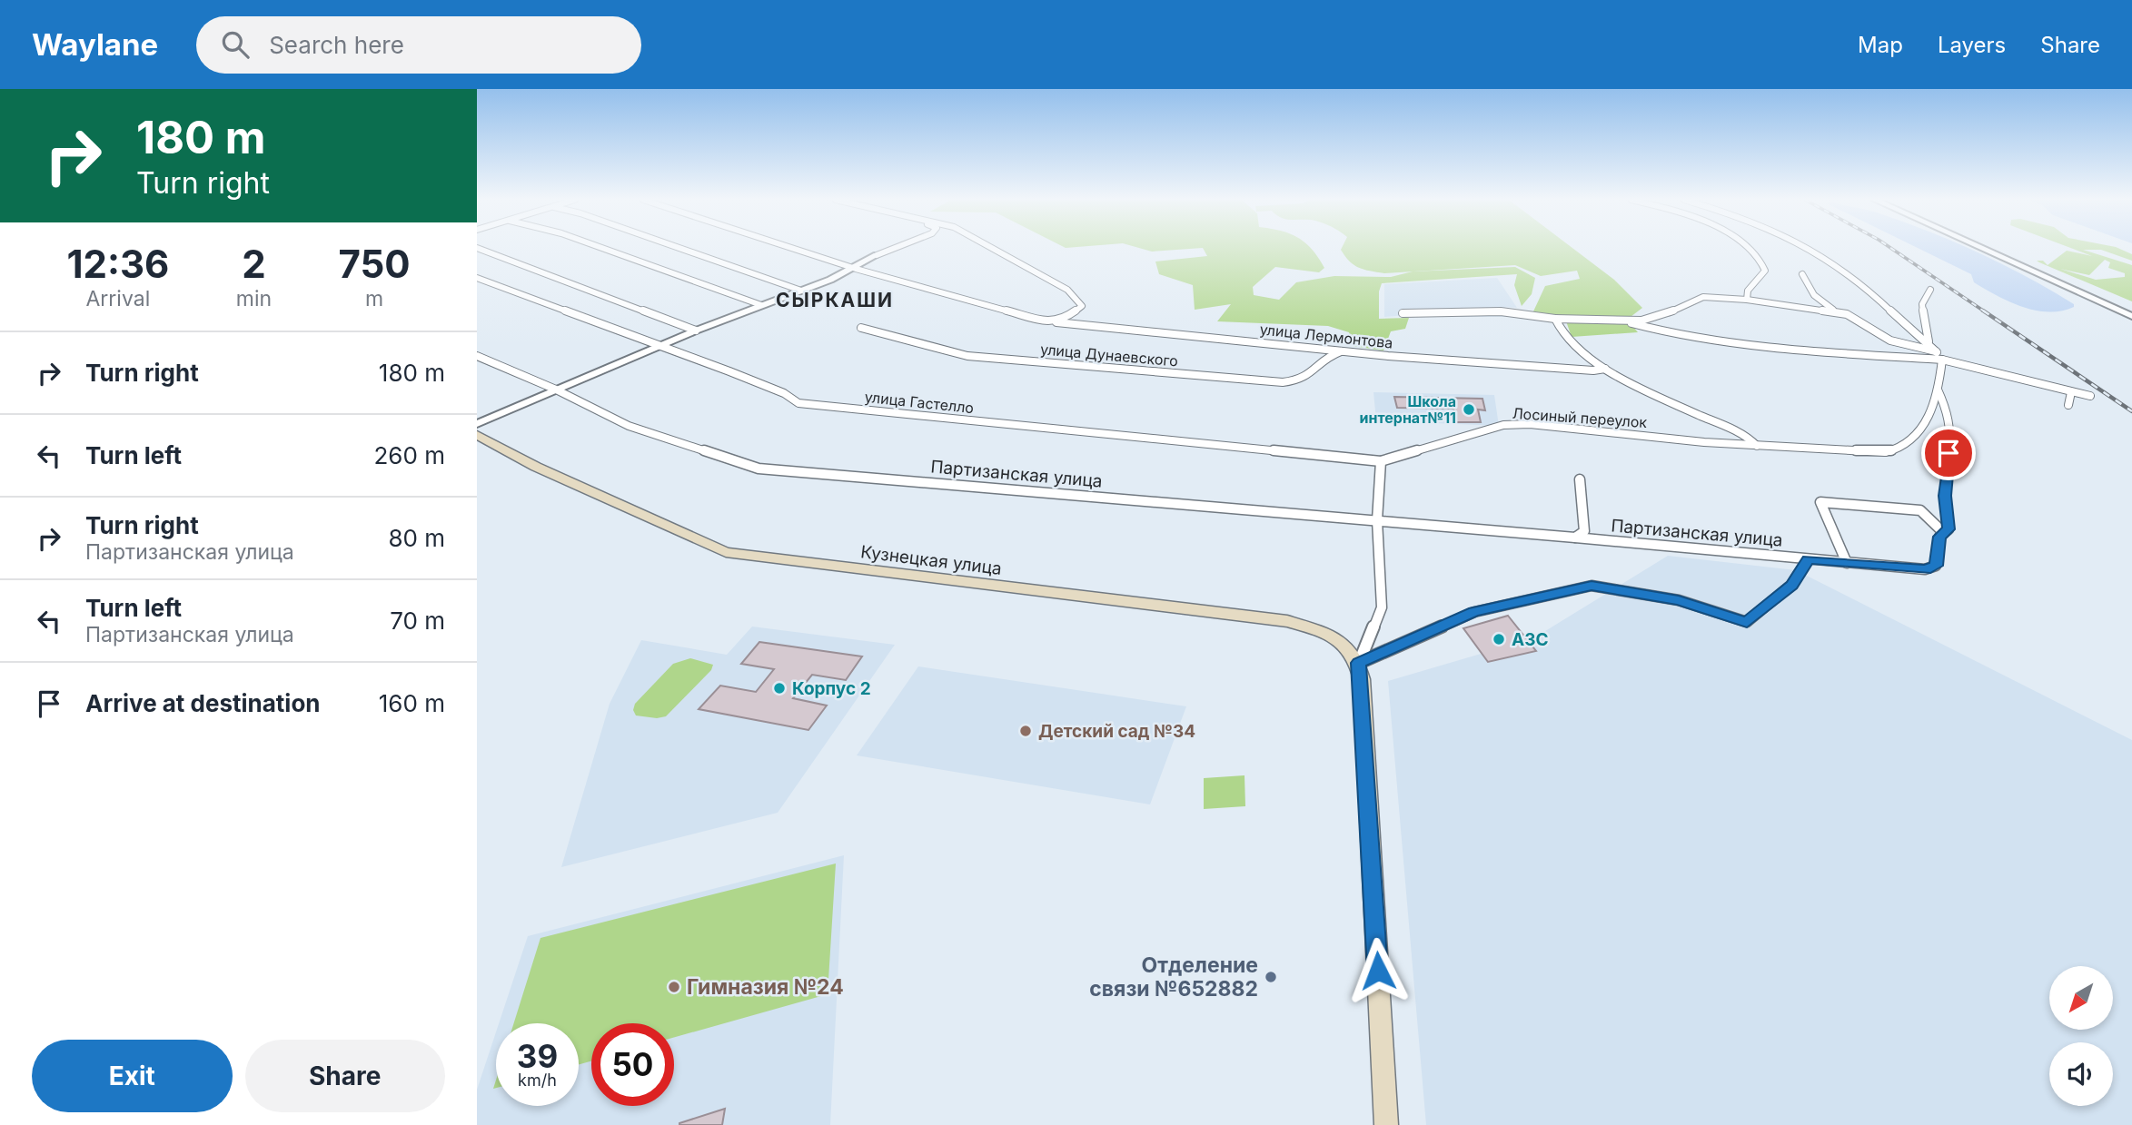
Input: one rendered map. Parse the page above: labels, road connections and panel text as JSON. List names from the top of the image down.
{
  "streets": {
    "main road": ["Кузнецкая улица"],
    "street": [
      "улица Лермонтова",
      "улица Дунаевского",
      "улица Гастелло",
      "Лосиный переулок",
      "Партизанская улица"
    ]
  },
  "crossings": [
    ["улица Лермонтова", "улица Дунаевского"],
    ["улица Гастелло", "Лосиный переулок"],
    ["Лосиный переулок", "Партизанская улица"]
  ],
  "districts": ["СЫРКАШИ"],
  "places": [
    "Школа интернат№11",
    "АЗС",
    "Корпус 2",
    "Детский сад №34",
    "Отделение связи №652882",
    "Гимназия №24"
  ],
  "north": "bottom left",
  "page": {
    "header": "Waylane",
    "search": "Search here",
    "nav": ["Map", "Layers", "Share"],
    "turn": ["180 m", "Turn right"],
    "eta": [
      "12:36",
      "Arrival",
      "2",
      "min",
      "750",
      "m"
    ],
    "list": [
      {
        "name": "Turn right",
        "value": "180 m"
      },
      {
        "name": "Turn left",
        "value": "260 m"
      },
      {
        "name": "Turn right",
        "note": "Партизанская улица",
        "value": "80 m"
      },
      {
        "name": "Turn left",
        "note": "Партизанская улица",
        "value": "70 m"
      },
      {
        "name": "Arrive at destination",
        "value": "160 m"
      }
    ],
    "speed": "39 km/h",
    "limit": "50",
    "buttons": ["Exit", "Share"]
  }
}
